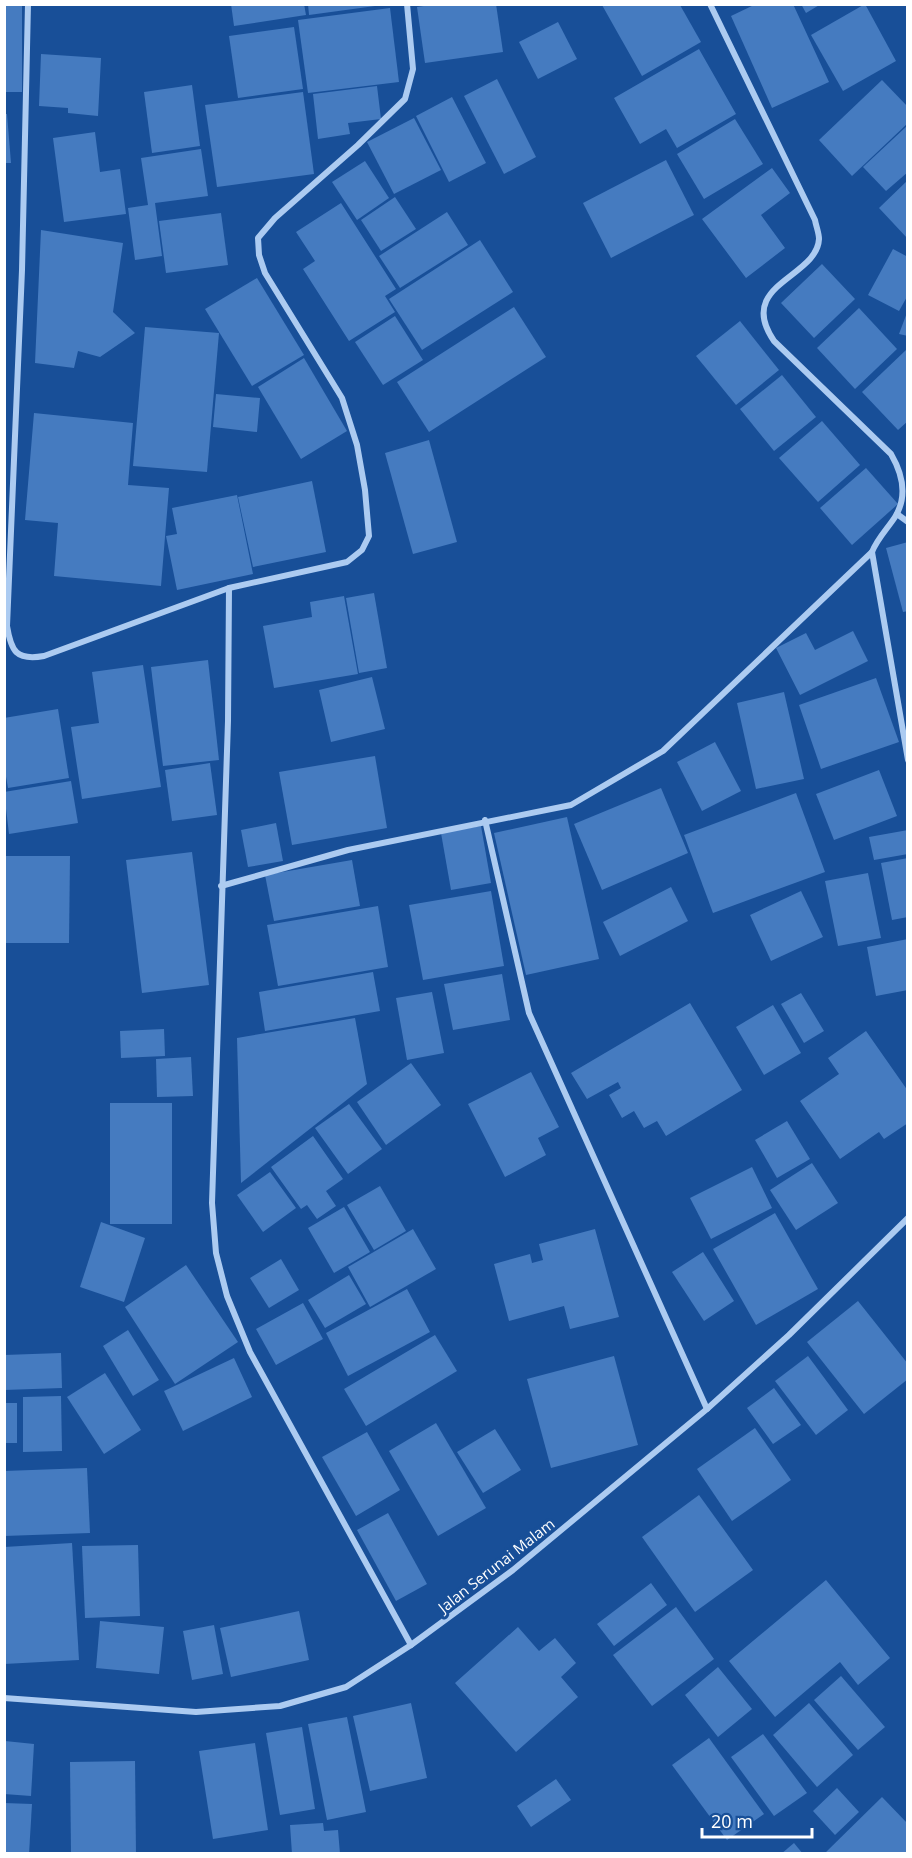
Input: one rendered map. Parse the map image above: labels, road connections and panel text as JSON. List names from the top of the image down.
{
  "streets": {
    "street": ["Jalan Serunai Malam"]
  },
  "scale_bar": "20 m"
}
